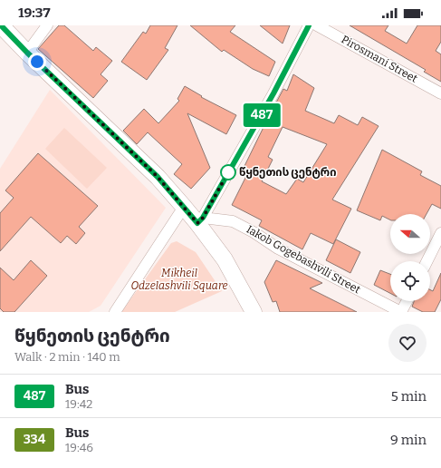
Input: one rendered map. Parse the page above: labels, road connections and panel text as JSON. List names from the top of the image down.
{
  "streets": {
    "street": ["Pirosmani Street", "Iakob Gogebashvili Street"]
  },
  "parks": ["Mikheil Odzelashvili Square"],
  "places": ["წყნეთის ცენტრი"],
  "lines": ["bus line 487"],
  "north": "left",
  "page": {
    "status": "19:37",
    "on_map": "487",
    "heading": ["წყნეთის ცენტრი", "Walk · 2 min · 140 m"],
    "list": [
      {
        "mark": "487",
        "name": "Bus",
        "note": "19:42",
        "value": "5 min"
      },
      {
        "mark": "334",
        "name": "Bus",
        "note": "19:46",
        "value": "9 min"
      }
    ]
  }
}
